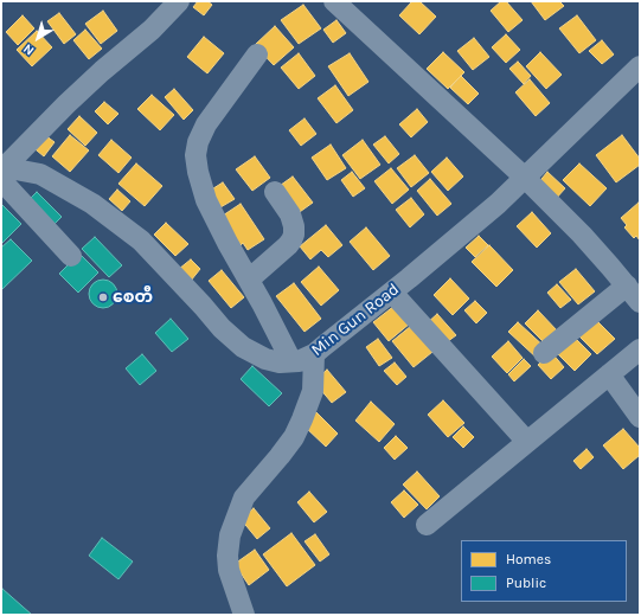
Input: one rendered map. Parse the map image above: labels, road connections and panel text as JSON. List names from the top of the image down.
{
  "streets": {
    "street": ["Min Gun Road"]
  },
  "places": ["စေတီ"],
  "legend": ["Homes", "Public"],
  "north": "bottom left"
}
